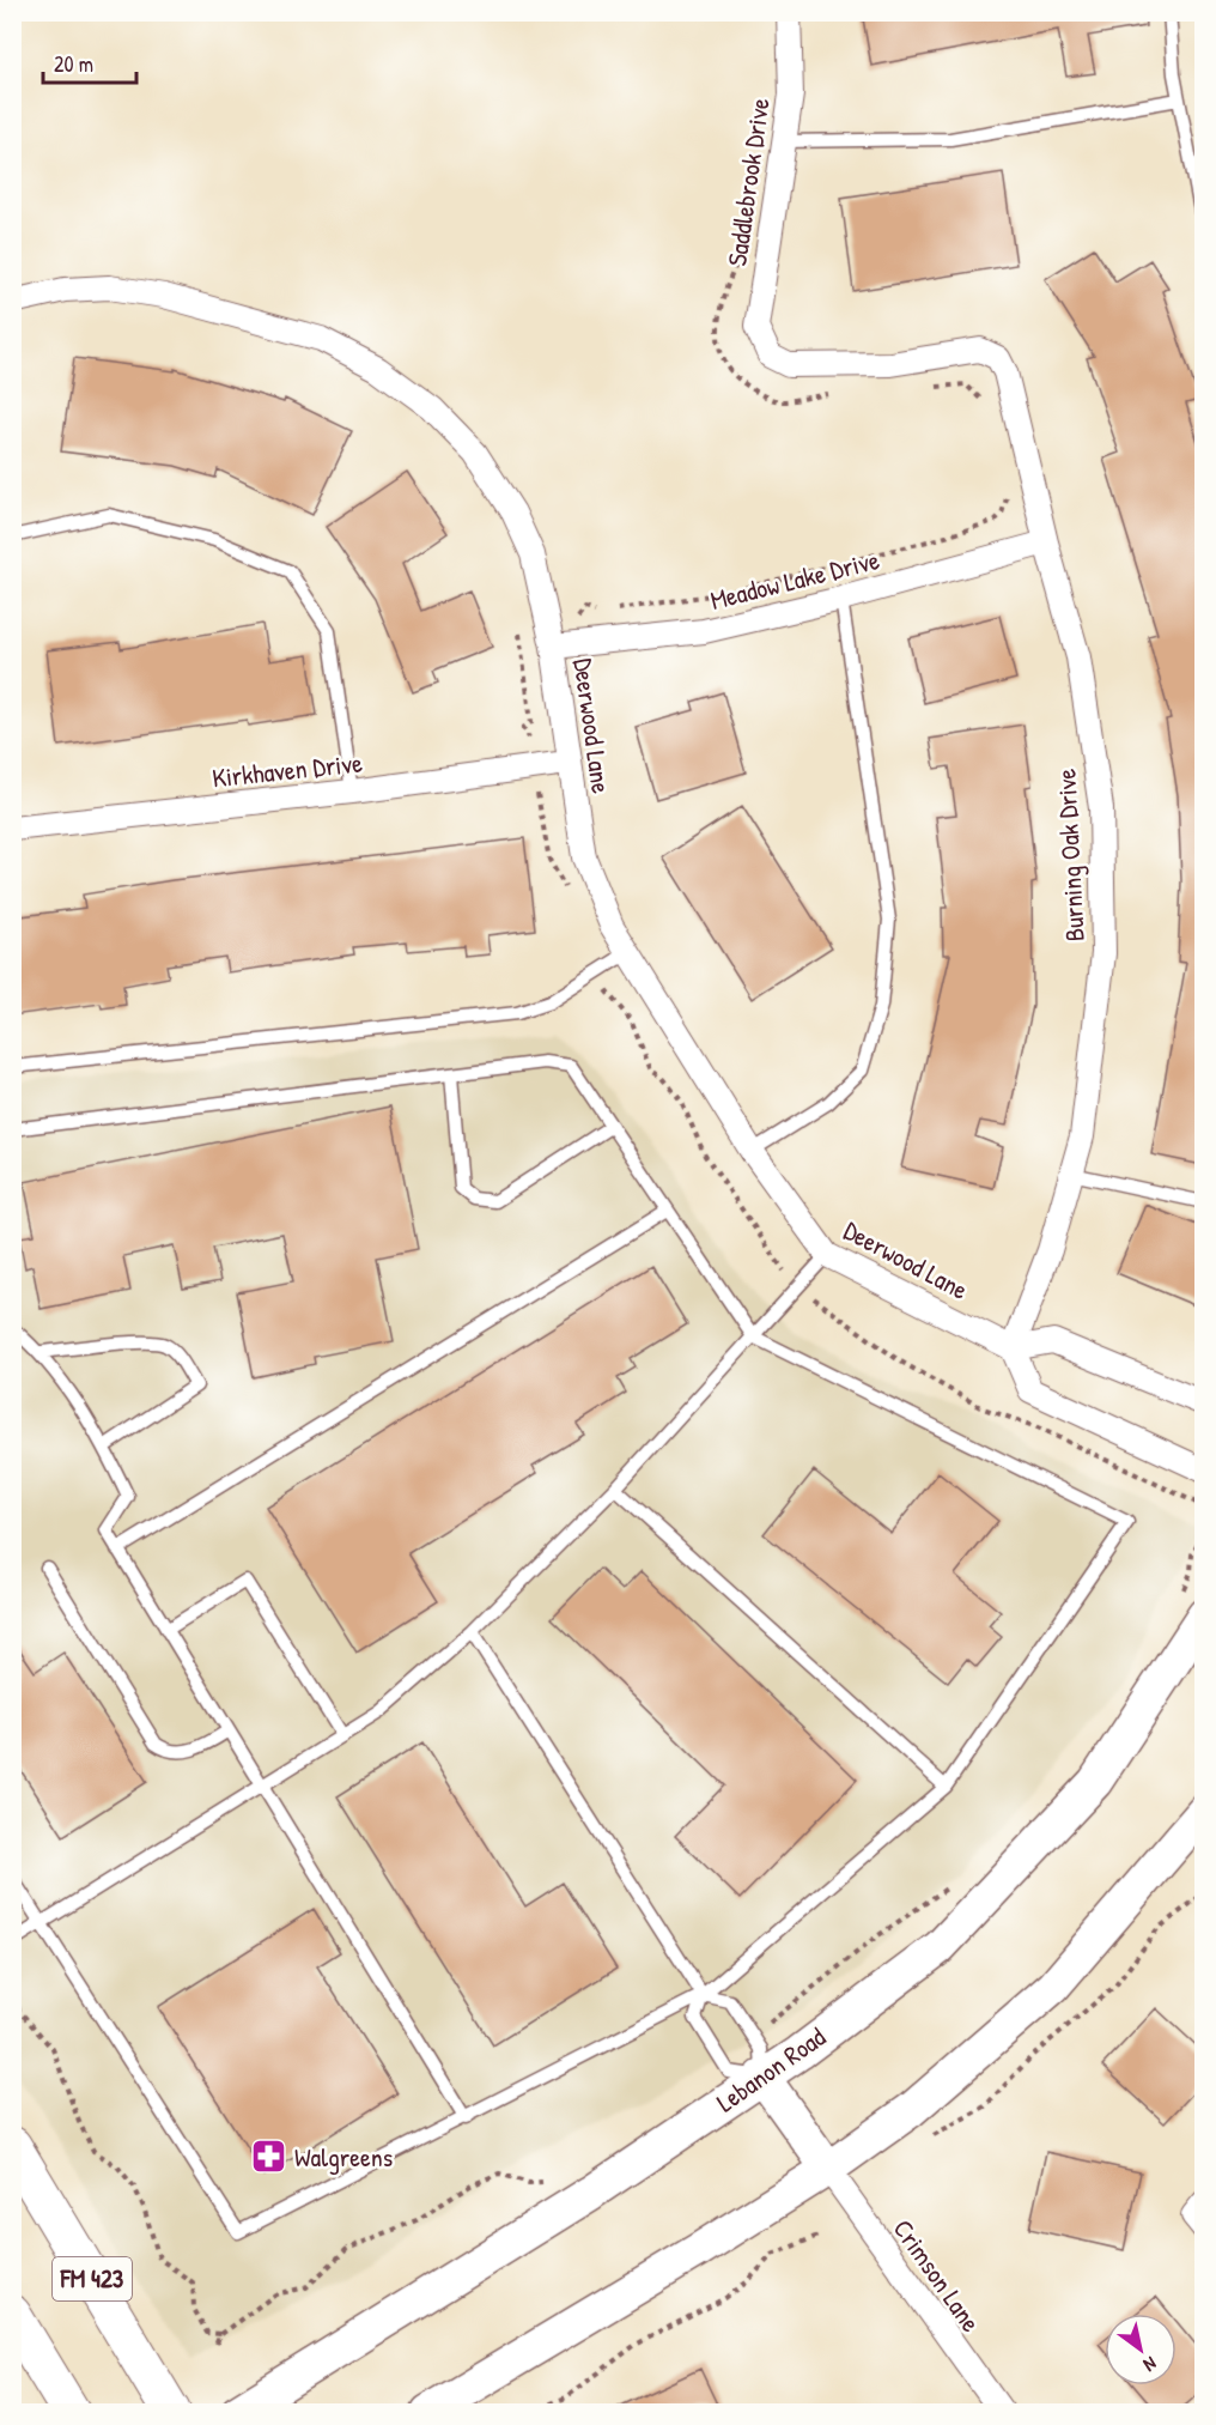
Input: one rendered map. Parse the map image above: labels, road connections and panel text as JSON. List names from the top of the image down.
{
  "streets": {
    "main road": ["Lebanon Road", "FM 423"],
    "street": [
      "Saddlebrook Drive",
      "Meadow Lake Drive",
      "Deerwood Lane",
      "Kirkhaven Drive",
      "Burning Oak Drive",
      "Crimson Lane"
    ]
  },
  "crossings": [
    ["Saddlebrook Drive", "Burning Oak Drive"],
    ["Meadow Lake Drive", "Deerwood Lane"],
    ["Meadow Lake Drive", "Burning Oak Drive"],
    ["Deerwood Lane", "Kirkhaven Drive"],
    ["Deerwood Lane", "Burning Oak Drive"]
  ],
  "places": {
    "pharmacy": ["Walgreens"]
  },
  "scale_bar": "20 m",
  "north": "bottom right"
}
